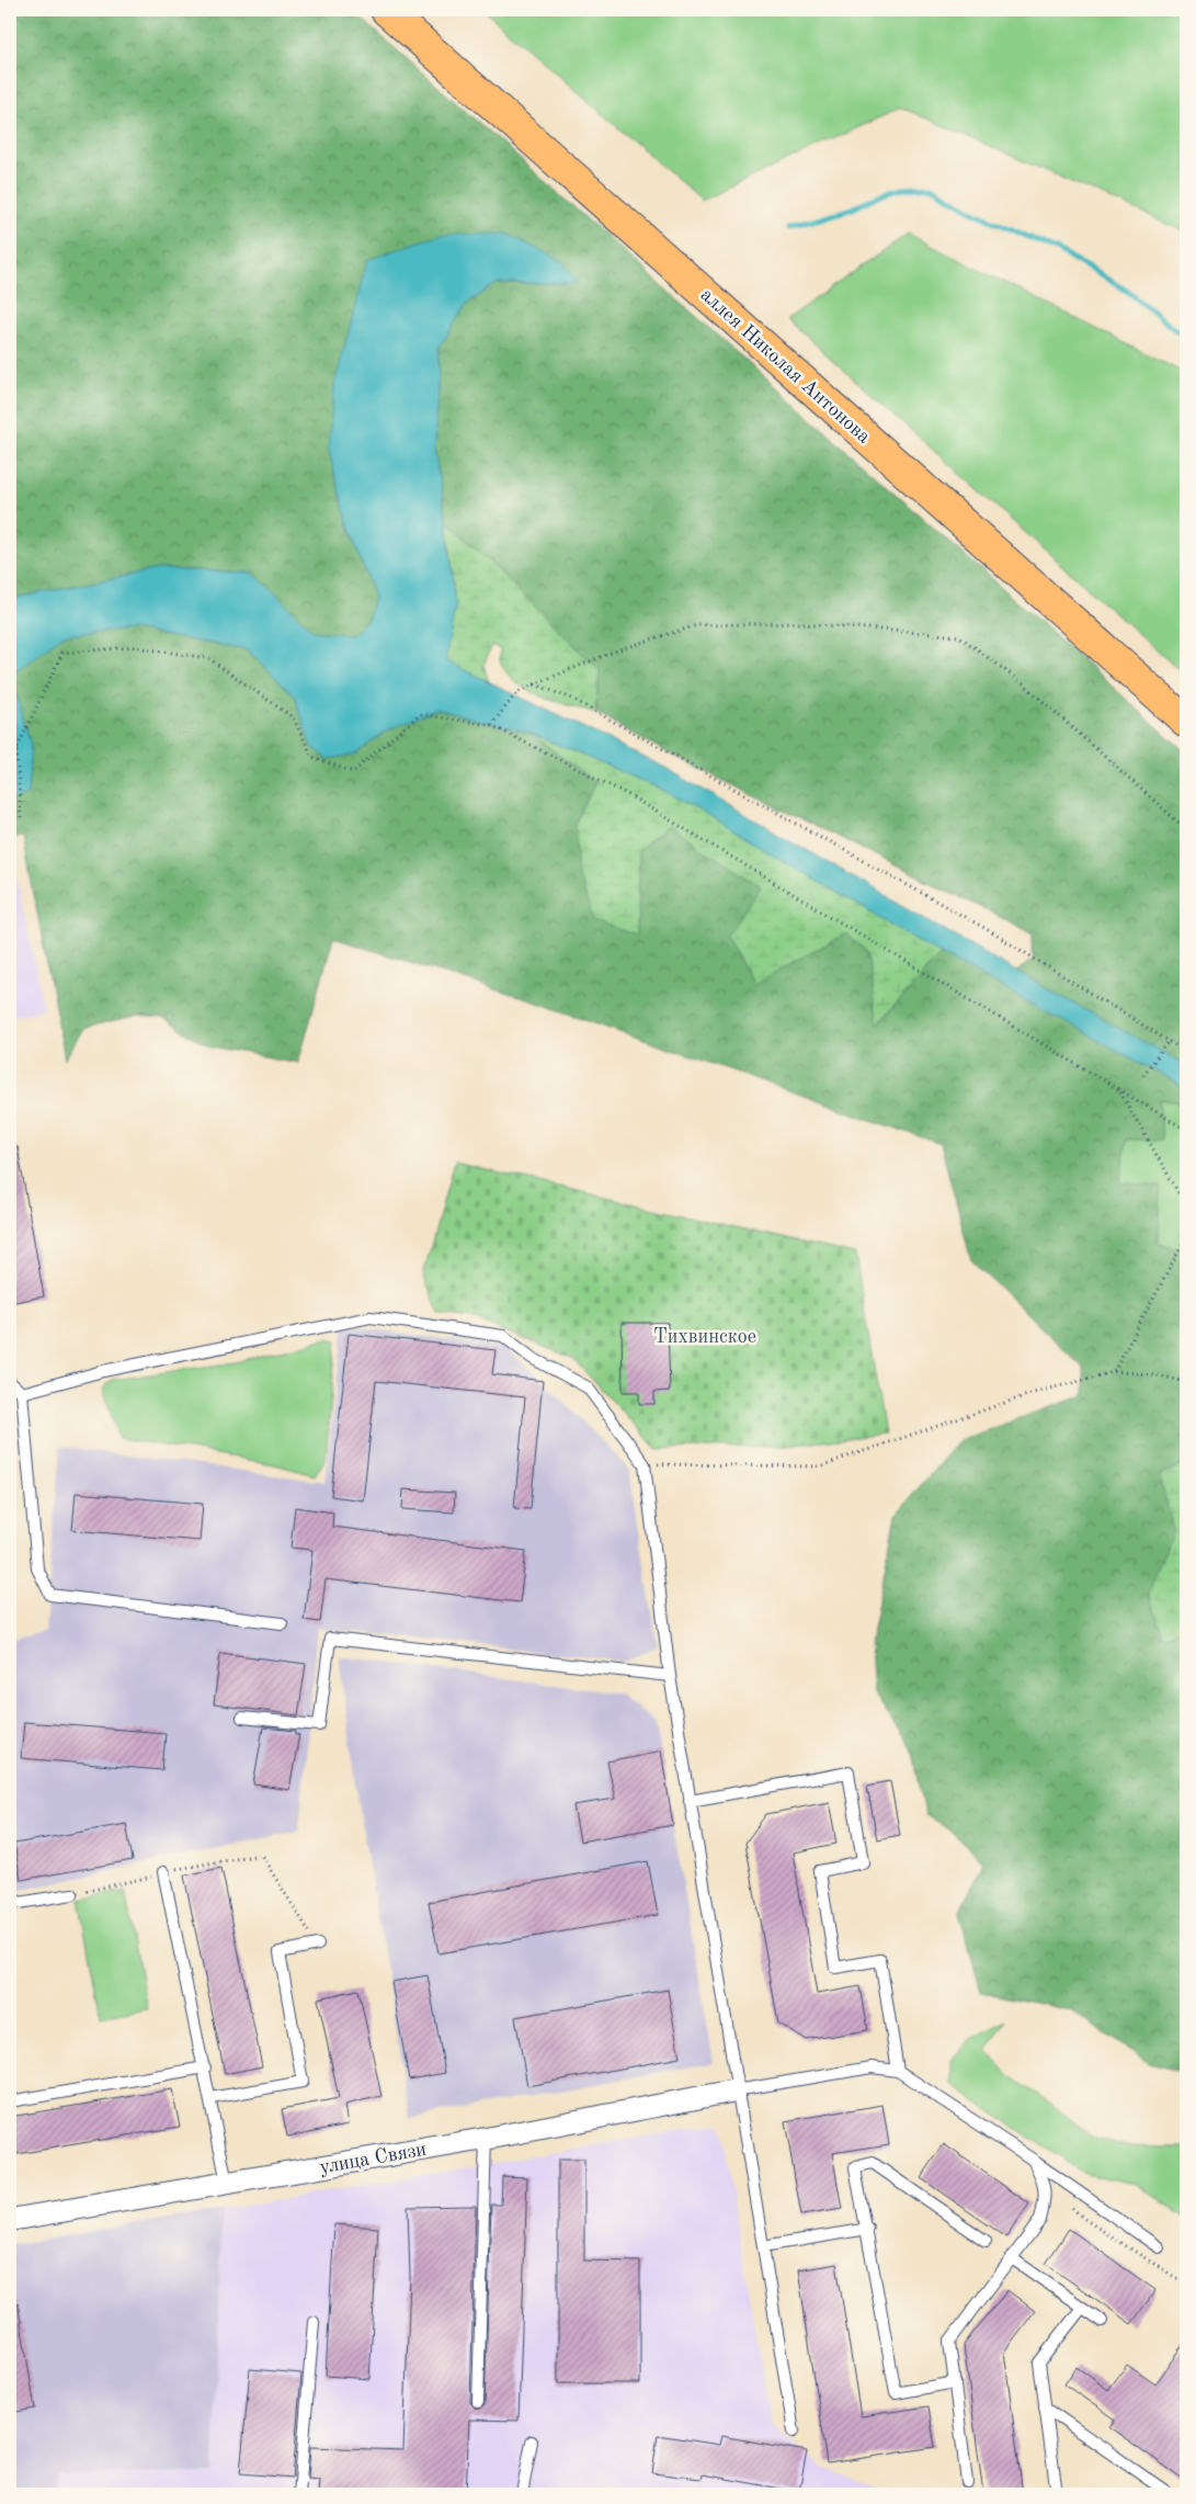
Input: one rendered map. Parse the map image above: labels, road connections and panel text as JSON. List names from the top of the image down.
{
  "streets": {
    "main road": ["аллея Николая Антонова"],
    "street": ["улица Связи"]
  },
  "parks": ["Тихвинское"]
}
